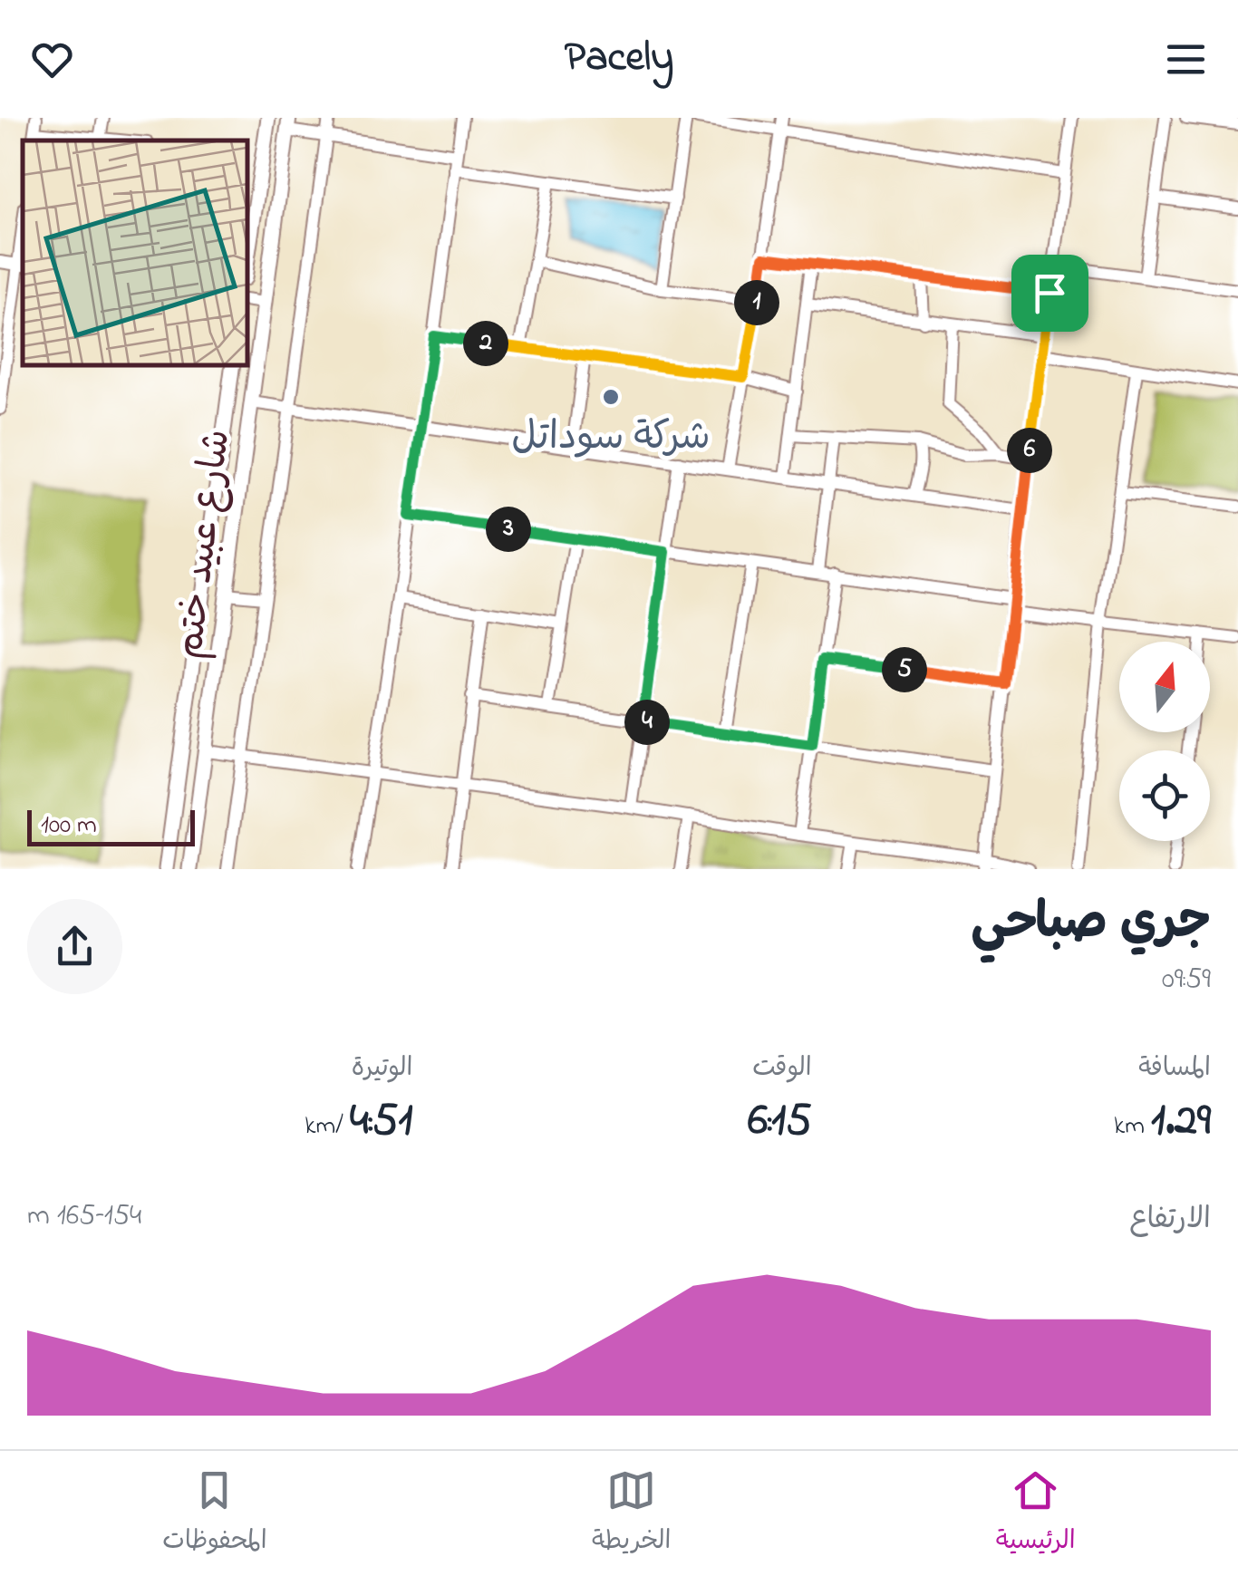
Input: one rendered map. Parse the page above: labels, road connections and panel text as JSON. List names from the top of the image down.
{
  "streets": {
    "main road": ["شارع عبيد ختم"]
  },
  "places": ["شركة سوداتل"],
  "scale_bar": "100 m",
  "north": "top",
  "page": {
    "header": "Pacely",
    "pins": [
      "1",
      "2",
      "6",
      "3",
      "5",
      "4"
    ],
    "scale": "100 m",
    "heading": ["جري صباحي", "09:59"],
    "stats": [
      ["المسافة", "1.29 km"],
      ["الوقت", "6:15"],
      ["الوتيرة", "4:51 /km"]
    ],
    "chart": ["الارتفاع", "154–165 m"],
    "tabs": ["الرئيسية", "الخريطة", "المحفوظات"]
  }
}
